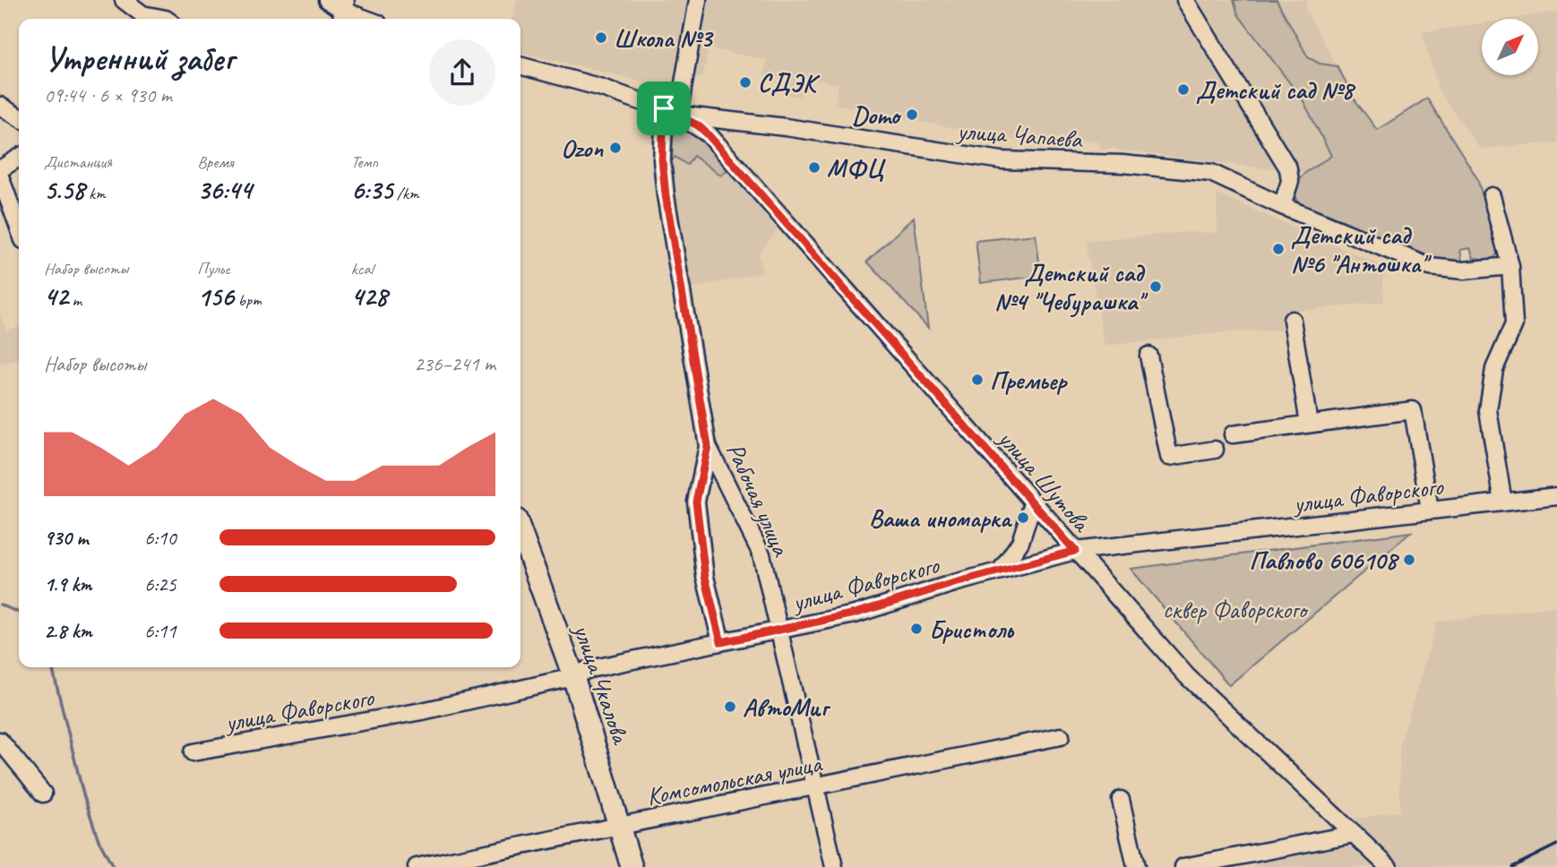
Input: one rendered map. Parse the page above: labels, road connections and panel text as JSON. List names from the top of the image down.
{
  "streets": {
    "main road": ["улица Чкалова"],
    "street": [
      "улица Чапаева",
      "улица Шутова",
      "улица Фаворского",
      "Рабочая улица",
      "Комсомольская улица"
    ]
  },
  "crossings": [
    ["улица Чапаева", "улица Шутова"],
    ["улица Чапаева", "Рабочая улица"],
    ["улица Шутова", "улица Фаворского"],
    ["улица Шутова", "Рабочая улица"],
    ["улица Фаворского", "Рабочая улица"],
    ["улица Фаворского", "улица Чкалова"],
    ["Рабочая улица", "Комсомольская улица"],
    ["улица Чкалова", "Комсомольская улица"]
  ],
  "parks": ["сквер Фаворского"],
  "places": [
    "Школа №3",
    "СДЭК",
    "Детский сад №8",
    "Domo",
    "Ozon",
    "МФЦ",
    "Детский сад №6 \"Антошка\"",
    "Детский сад №4 \"Чебурашка\"",
    "Премьер",
    "Ваша иномарка",
    "Павлово 606108",
    "Бристоль",
    "АвтоМиг"
  ],
  "north": "top right",
  "page": {
    "heading": ["Утренний забег", "09:44 · 6 × 930 m"],
    "stats": [
      ["Дистанция", "5.58 km"],
      ["Время", "36:44"],
      ["Темп", "6:35 /km"],
      ["Набор высоты", "42 m"],
      ["Пульс", "156 bpm"],
      ["kcal", "428"]
    ],
    "chart": ["Набор высоты", "236–241 m"],
    "list": [
      {
        "name": "930 m",
        "note": "6:10"
      },
      {
        "name": "1.9 km",
        "note": "6:25"
      },
      {
        "name": "2.8 km",
        "note": "6:11"
      }
    ]
  }
}
